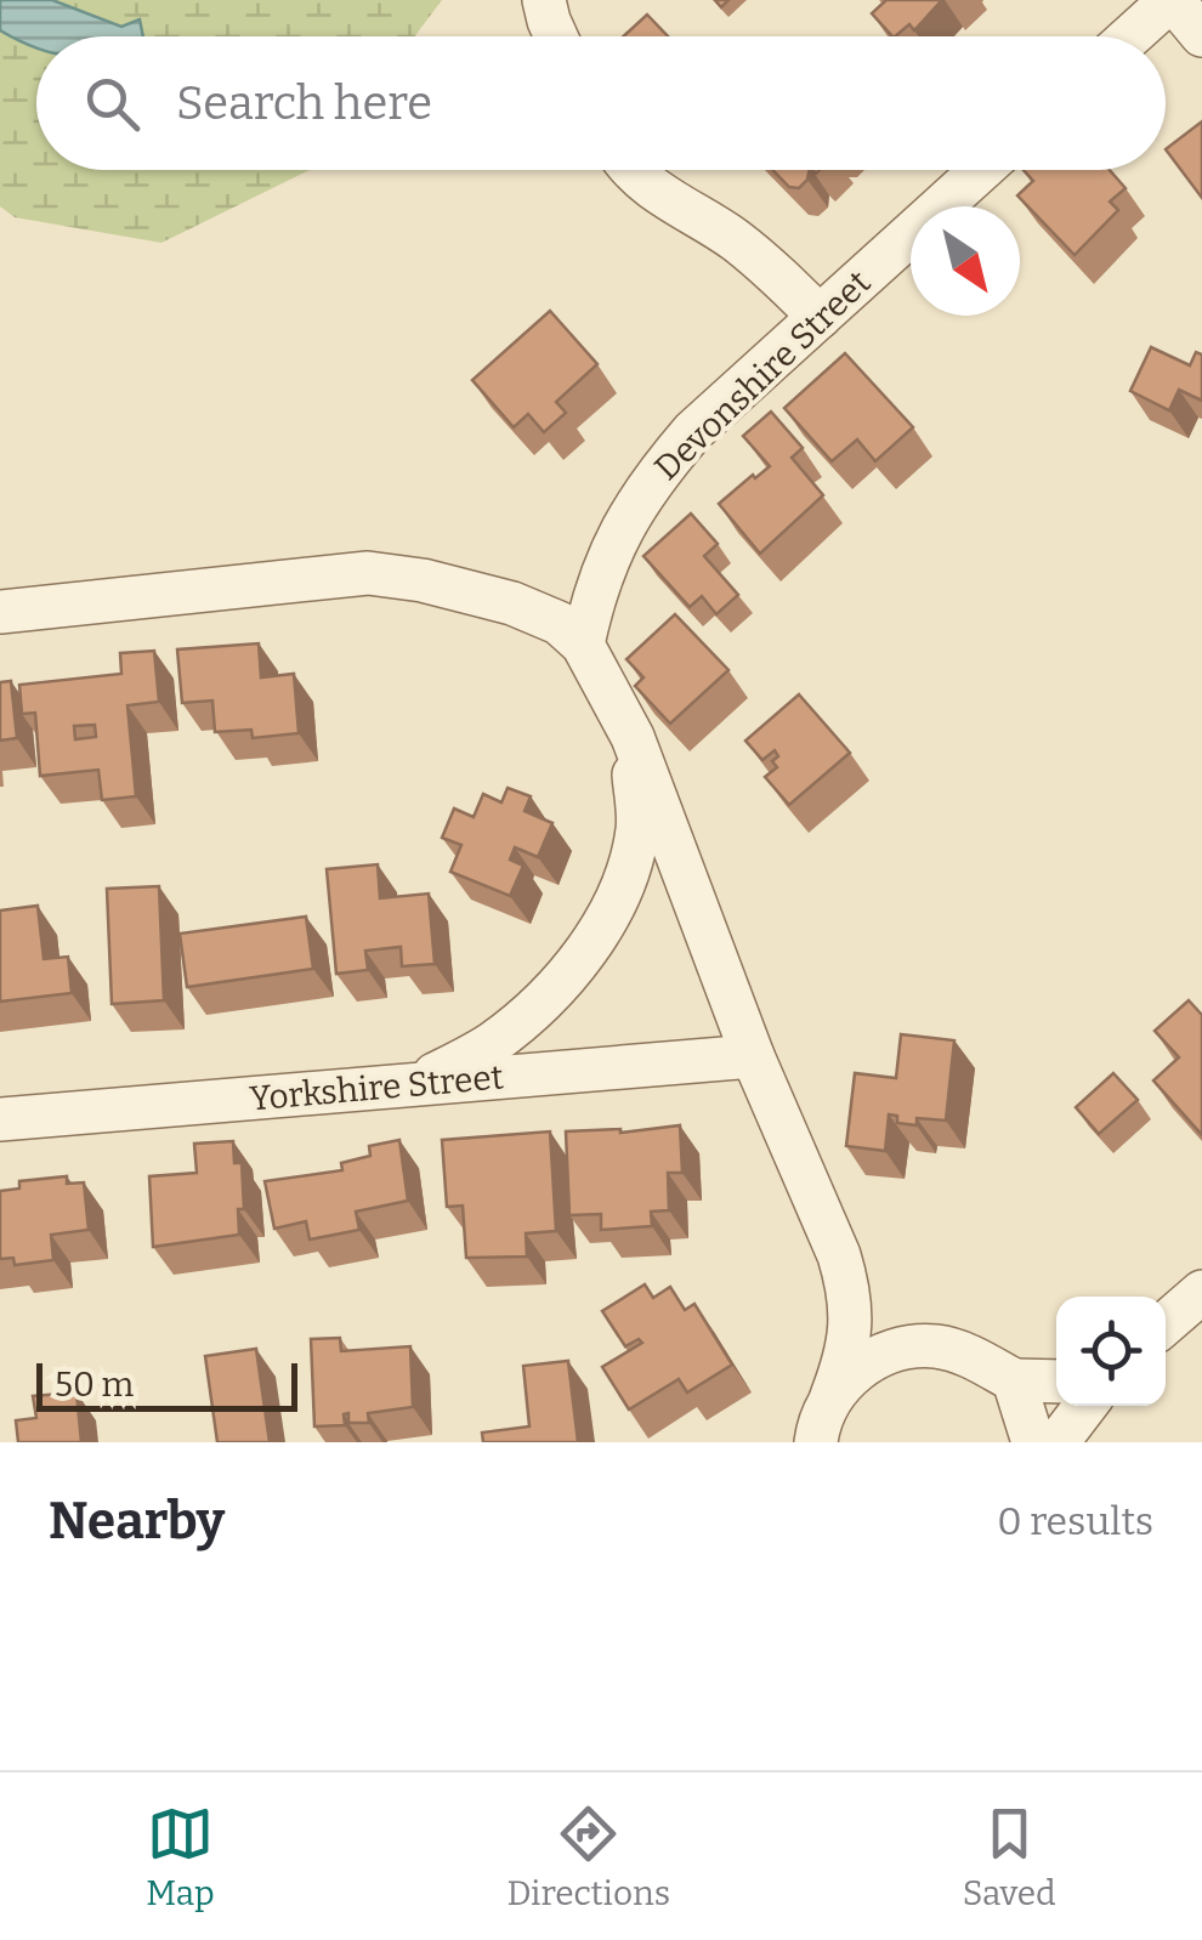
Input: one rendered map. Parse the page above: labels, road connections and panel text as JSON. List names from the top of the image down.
{
  "streets": {
    "street": ["Devonshire Street", "Yorkshire Street"]
  },
  "scale_bar": "50 m",
  "north": "bottom right",
  "page": {
    "search": "Search here",
    "scale": "50 m",
    "heading": ["Nearby", "0 results"],
    "nav": ["Map", "Directions", "Saved"]
  }
}
